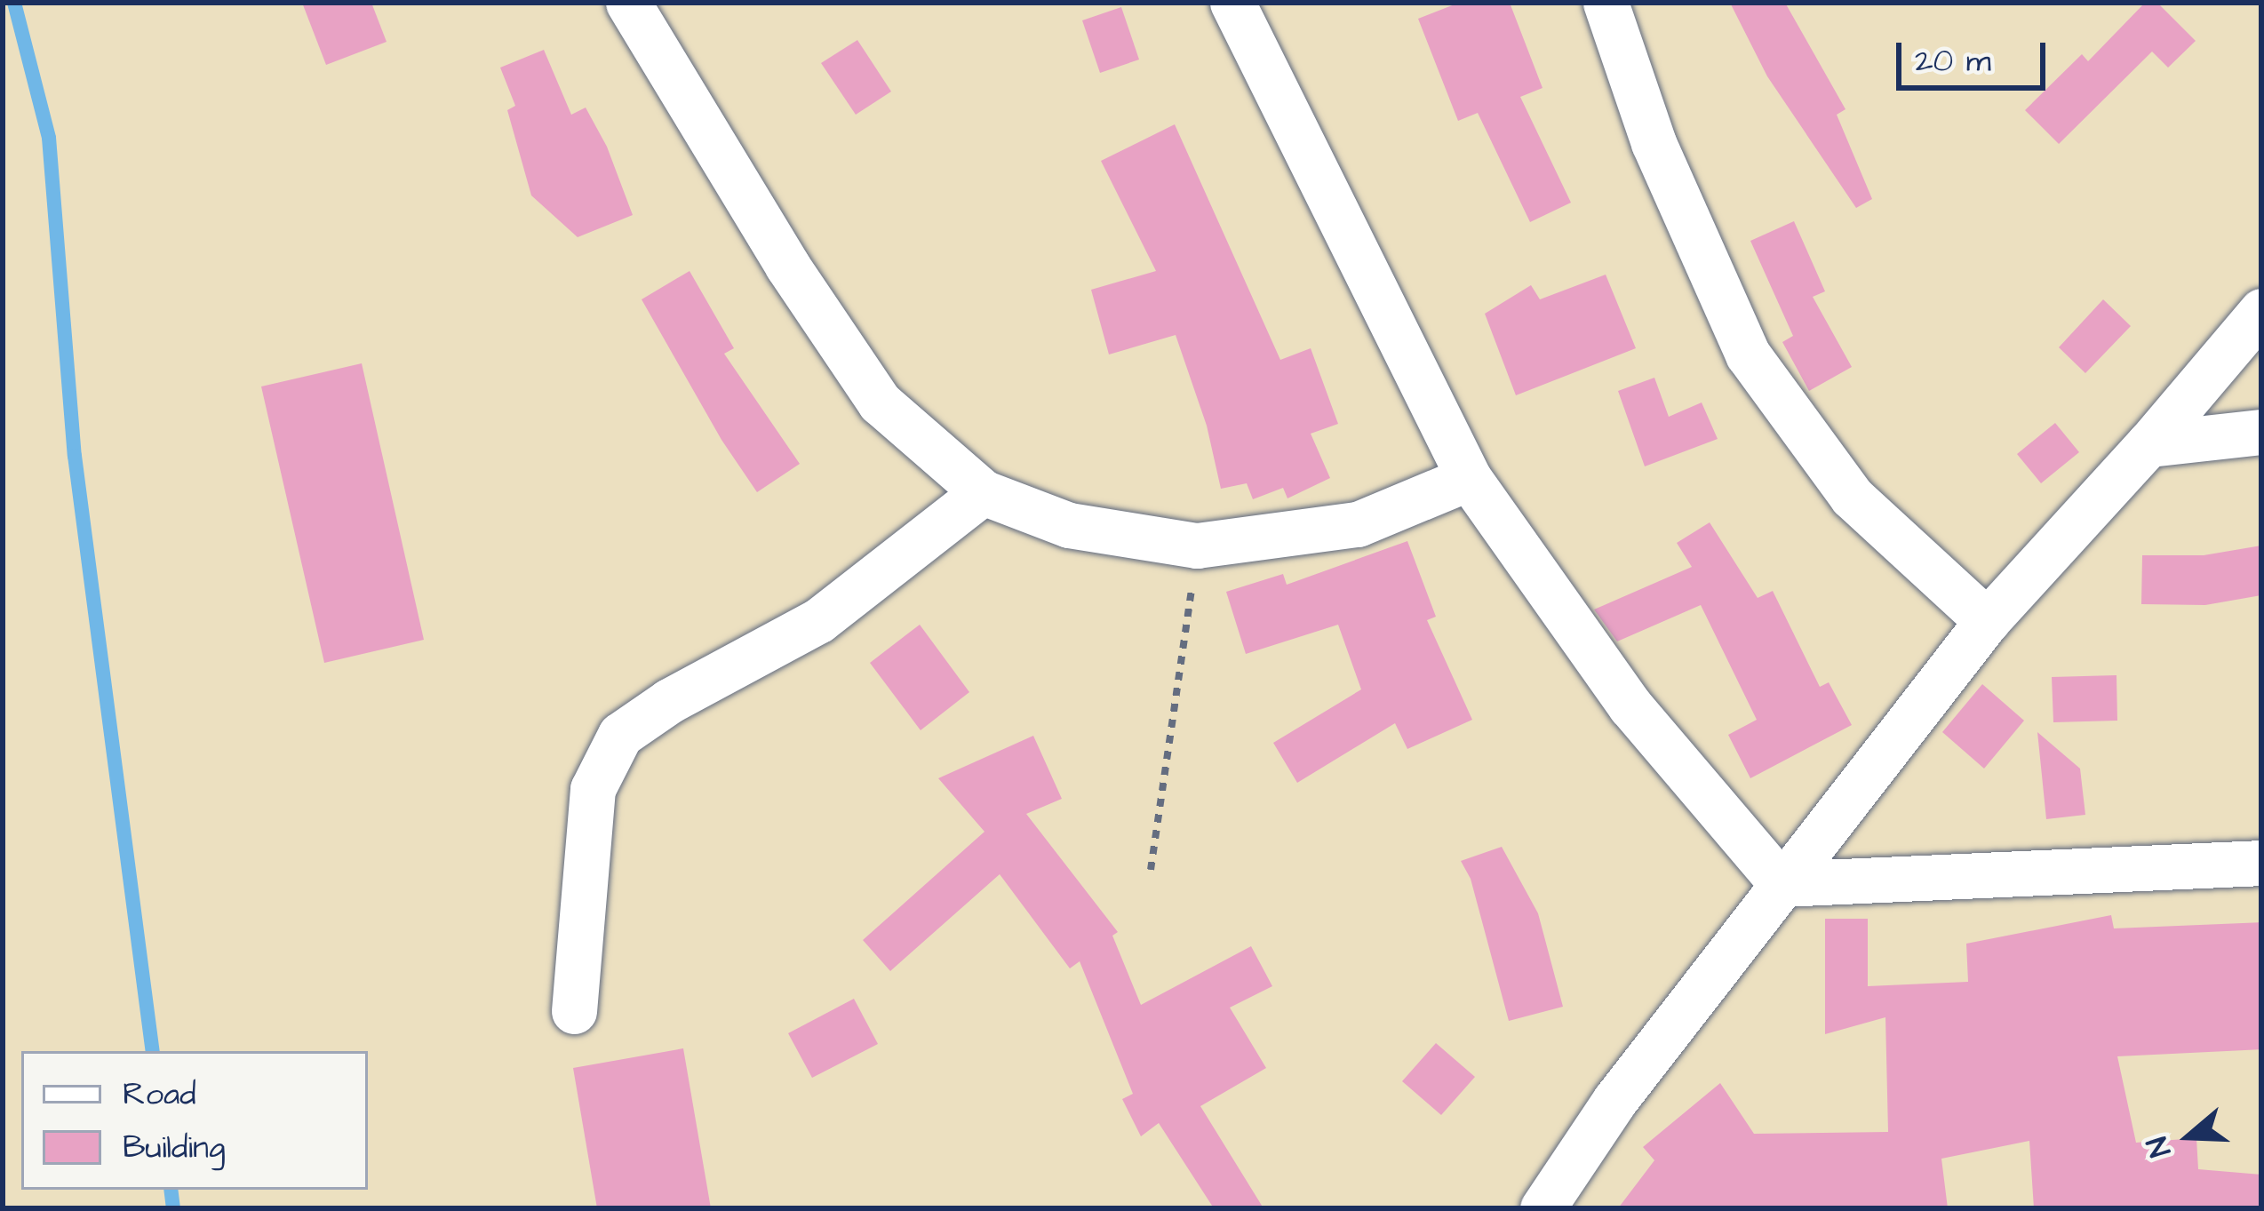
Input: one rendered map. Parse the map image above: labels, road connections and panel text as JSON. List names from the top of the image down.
{
  "legend": ["Road", "Building"],
  "scale_bar": "20 m",
  "north": "left"
}
